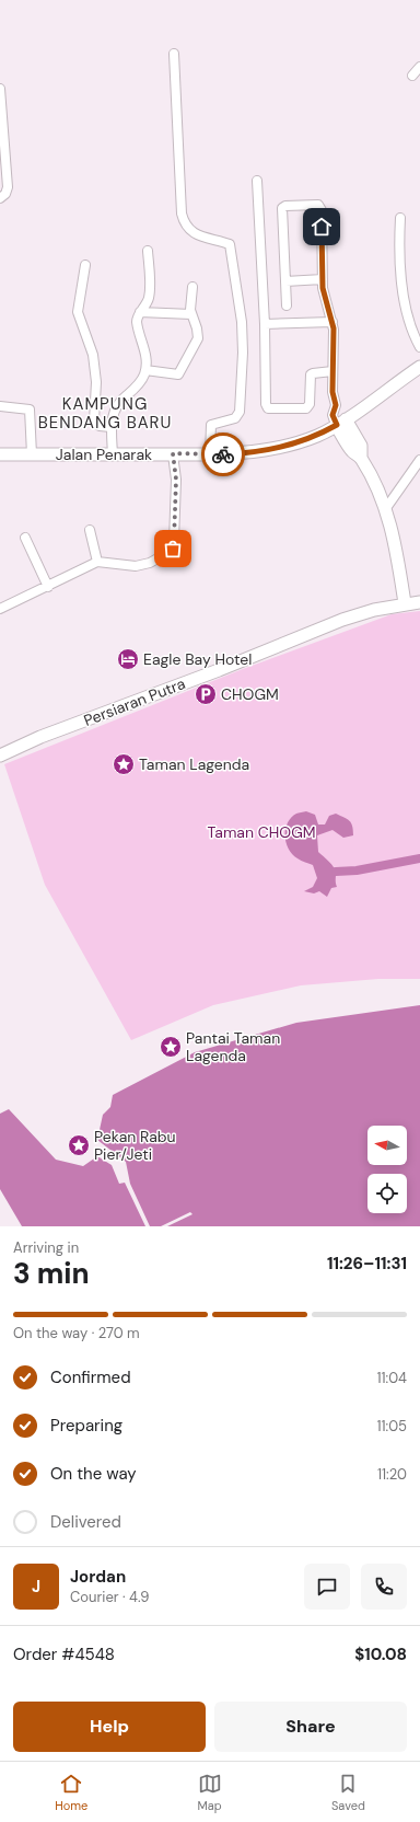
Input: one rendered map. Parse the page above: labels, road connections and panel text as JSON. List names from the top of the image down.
{
  "streets": {
    "main road": ["Jalan Penarak", "Persiaran Putra"]
  },
  "districts": ["KAMPUNG BENDANG BARU"],
  "parks": ["Taman CHOGM"],
  "places": {
    "hotel": ["Eagle Bay Hotel"],
    "parking": ["CHOGM"],
    "place": ["Taman Lagenda", "Pantai Taman Lagenda", "Pekan Rabu Pier/Jeti"]
  },
  "north": "left",
  "page": {
    "heading": ["3 min", "Arriving in", "11:26–11:31"],
    "panel": [
      "Jordan",
      "Courier · 4.9",
      "Order #4548",
      "$10.08"
    ],
    "bar": "On the way · 270 m",
    "list": [
      ["Confirmed", "11:04"],
      ["Preparing", "11:05"],
      ["On the way", "11:20"],
      "Delivered"
    ],
    "round": "J",
    "buttons": ["Help", "Share"],
    "tabs": ["Home", "Map", "Saved"]
  }
}
